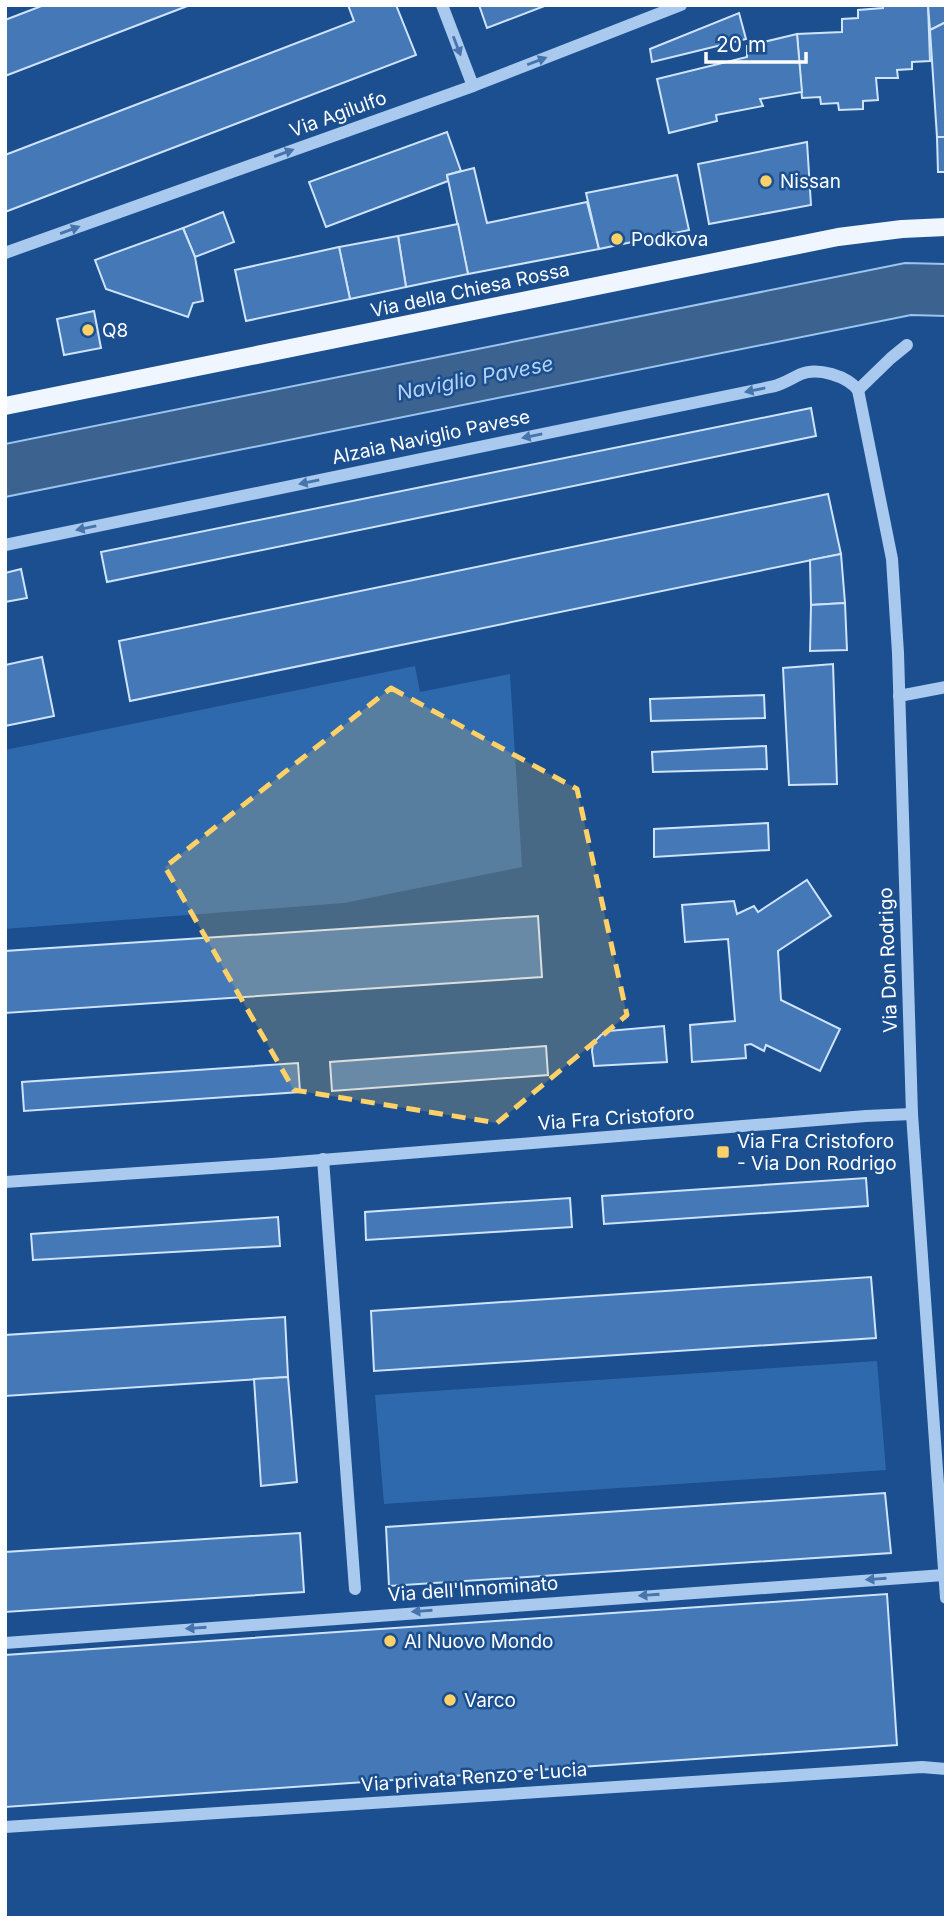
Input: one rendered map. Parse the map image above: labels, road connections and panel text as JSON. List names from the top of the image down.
{
  "streets": {
    "main road": ["Via della Chiesa Rossa"],
    "street": [
      "Via Agilulfo",
      "Alzaia Naviglio Pavese",
      "Via Don Rodrigo",
      "Via Fra Cristoforo",
      "Via dell'Innominato",
      "Via privata Renzo e Lucia"
    ]
  },
  "crossings": [
    ["Alzaia Naviglio Pavese", "Via Don Rodrigo"],
    ["Via Don Rodrigo", "Via Fra Cristoforo"],
    ["Via Don Rodrigo", "Via dell'Innominato"]
  ],
  "one_way": ["Via Agilulfo", "Alzaia Naviglio Pavese", "Via dell'Innominato"],
  "water": ["Naviglio Pavese"],
  "places": {
    "other": [
      "Nissan",
      "Podkova",
      "Q8",
      "Al Nuovo Mondo",
      "Varco"
    ],
    "transit": ["Via Fra Cristoforo - Via Don Rodrigo"]
  },
  "scale_bar": "20 m"
}
